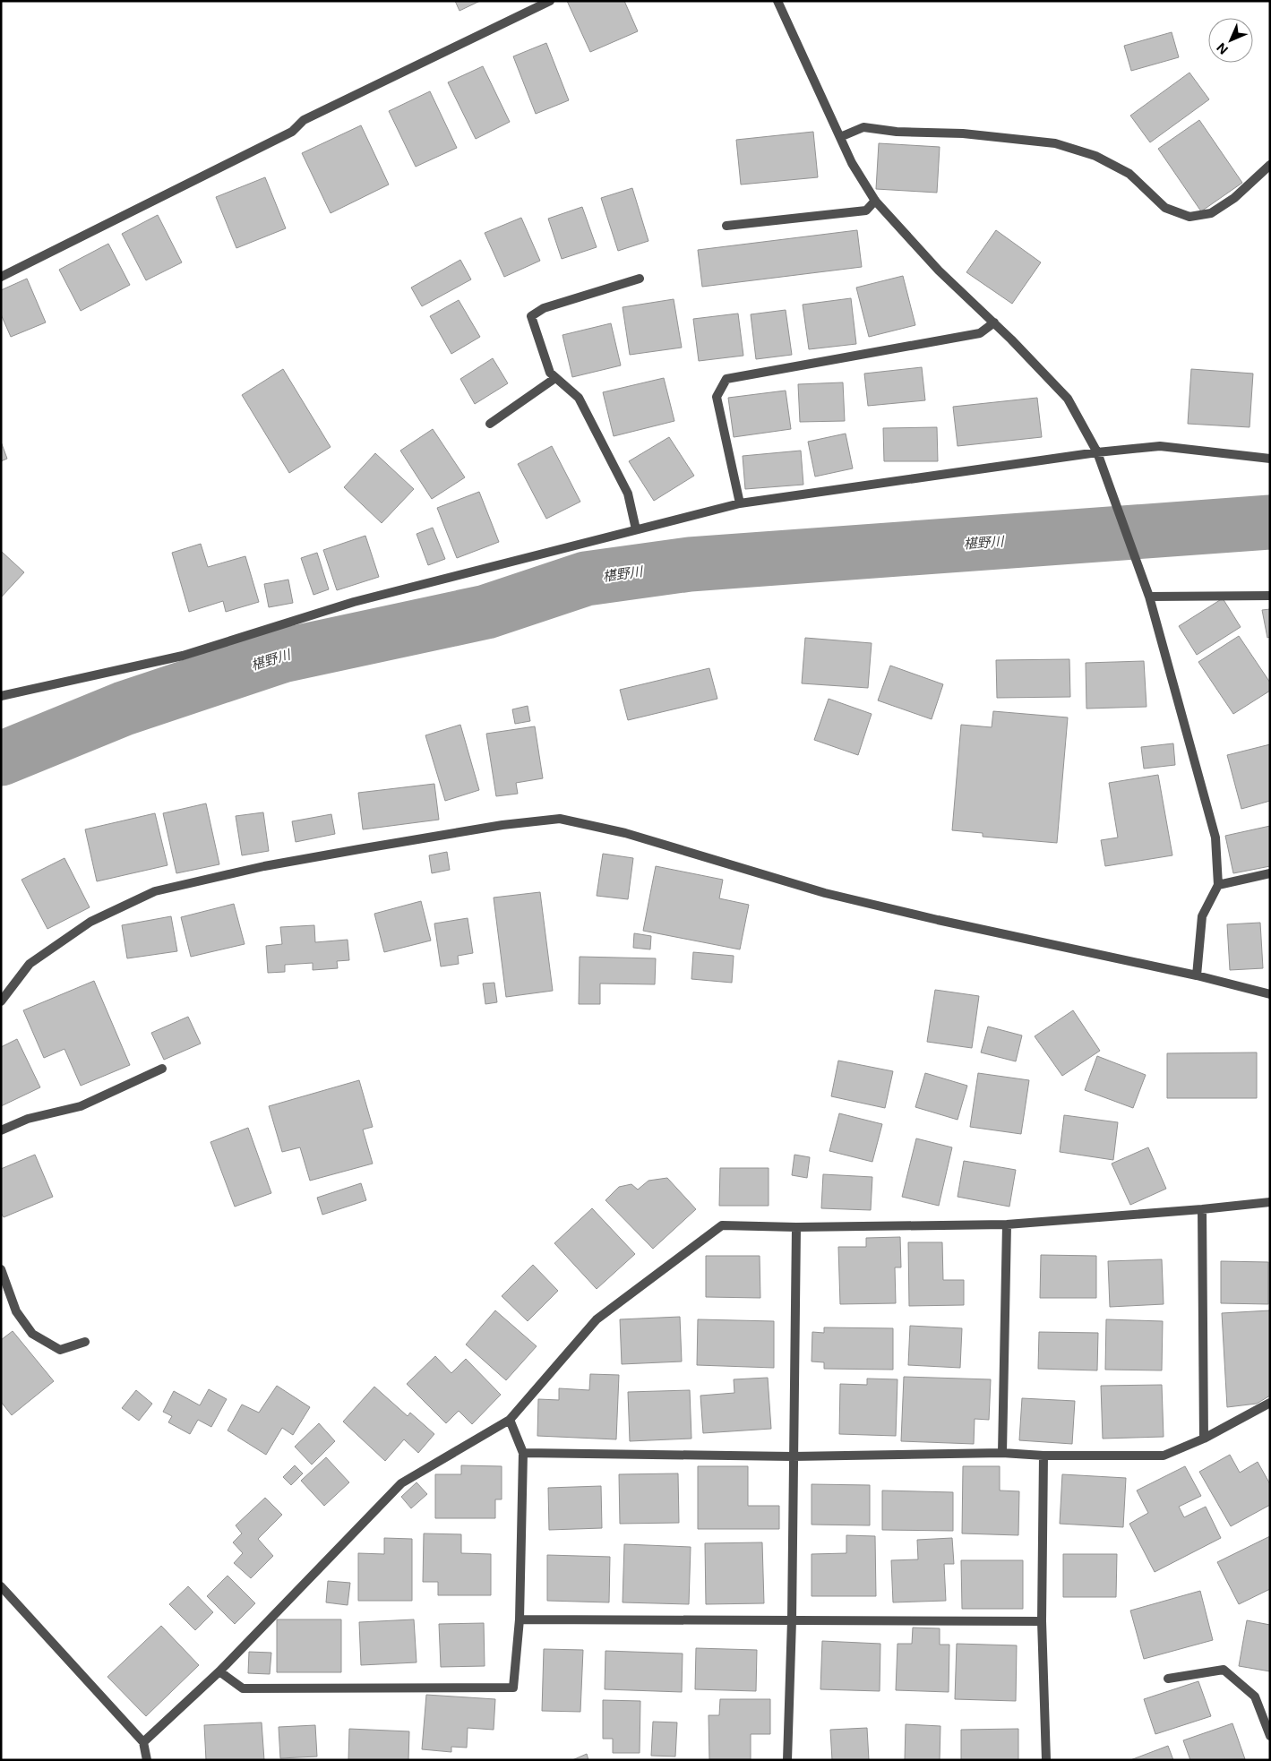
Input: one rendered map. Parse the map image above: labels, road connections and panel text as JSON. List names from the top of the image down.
{
  "water": ["椹野川"],
  "north": "bottom left"
}
